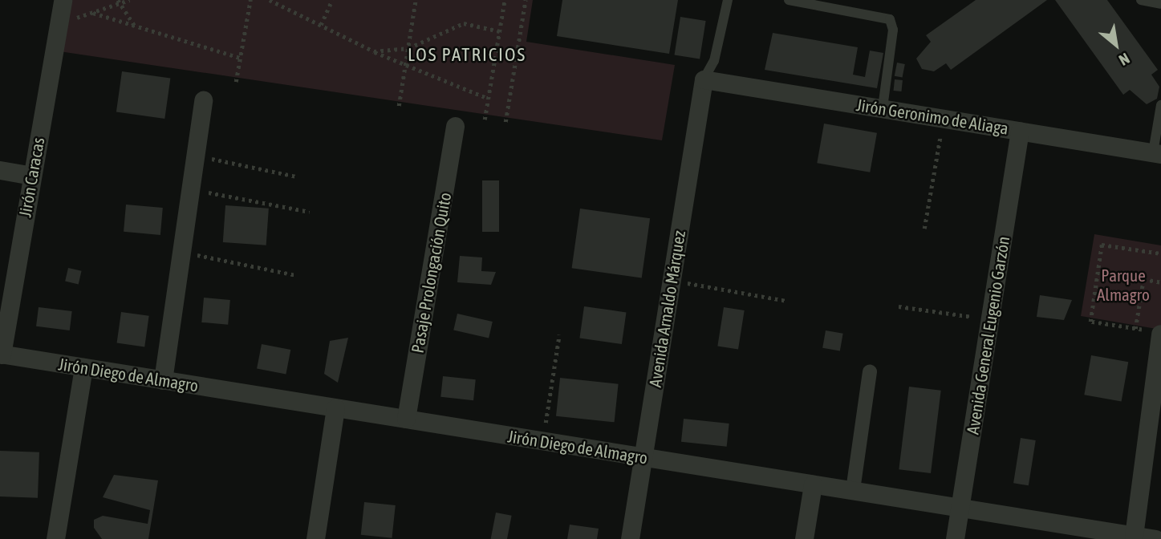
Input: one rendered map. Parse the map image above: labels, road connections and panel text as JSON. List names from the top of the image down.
{
  "streets": {
    "street": [
      "Jirón Geronimo de Aliaga",
      "Jirón Caracas",
      "Pasaje Prolongación Quito",
      "Avenida Arnaldo Márquez",
      "Avenida General Eugenio Garzón",
      "Jirón Diego de Almagro"
    ]
  },
  "crossings": [
    ["Jirón Geronimo de Aliaga", "Avenida Arnaldo Márquez"],
    ["Jirón Geronimo de Aliaga", "Avenida General Eugenio Garzón"],
    ["Jirón Caracas", "Jirón Diego de Almagro"],
    ["Pasaje Prolongación Quito", "Jirón Diego de Almagro"],
    ["Avenida Arnaldo Márquez", "Jirón Diego de Almagro"],
    ["Avenida General Eugenio Garzón", "Jirón Diego de Almagro"]
  ],
  "districts": ["LOS PATRICIOS"],
  "parks": ["Parque Almagro"],
  "north": "bottom right"
}
